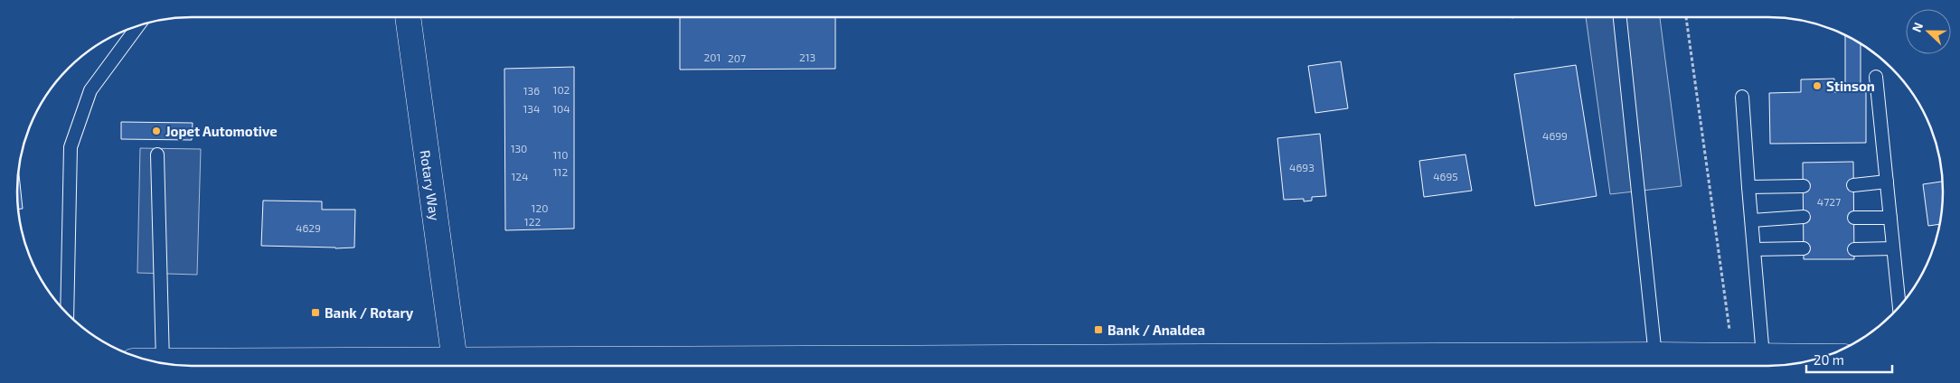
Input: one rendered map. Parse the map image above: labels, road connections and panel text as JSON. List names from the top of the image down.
{
  "streets": {
    "main road": ["Rotary Way"]
  },
  "places": {
    "other": ["Stinson", "Jopet Automotive"],
    "transit": ["Bank / Rotary", "Bank / Analdea"]
  },
  "house_numbers": [
    "201",
    "213",
    "207",
    "102",
    "136",
    "134",
    "104",
    "4699",
    "130",
    "110",
    "4693",
    "112",
    "124",
    "4695",
    "4727",
    "120",
    "122",
    "4629"
  ],
  "scale_bar": "20 m",
  "north": "left"
}
